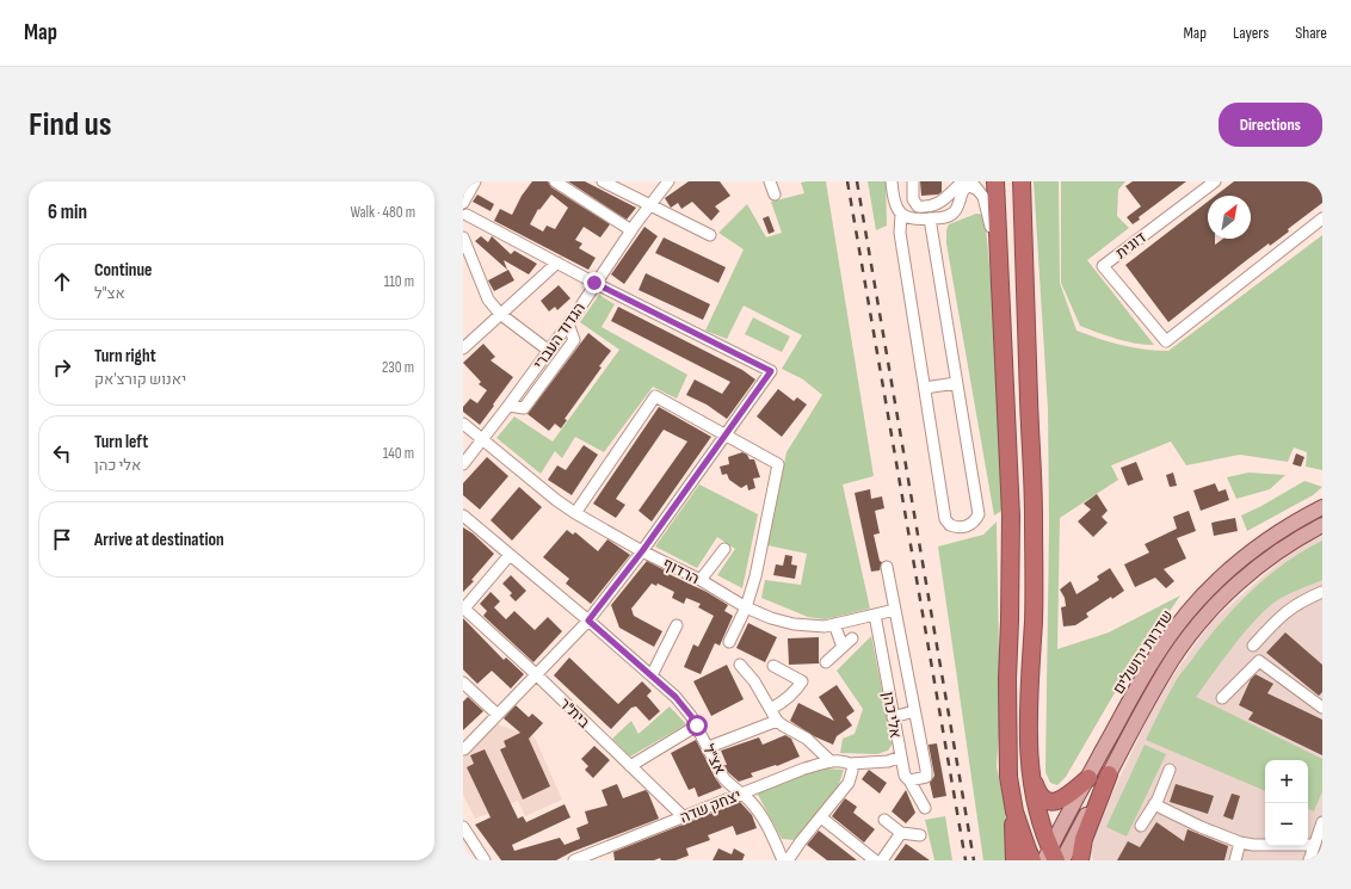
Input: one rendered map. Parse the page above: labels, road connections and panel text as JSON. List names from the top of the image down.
{
  "streets": {
    "main road": ["שדרות ירושלים"],
    "street": [
      "דוגית",
      "הגדוד העברי",
      "הרדוף",
      "בית\"ר",
      "אלי כהן",
      "אצ\"ל",
      "יצחק שדה"
    ]
  },
  "crossings": [
    ["הגדוד העברי", "הרדוף"],
    ["הרדוף", "אלי כהן"],
    ["בית\"ר", "יצחק שדה"],
    ["אצ\"ל", "יצחק שדה"]
  ],
  "north": "top right",
  "page": {
    "header": "Map",
    "nav": ["Map", "Layers", "Share"],
    "buttons": "Directions",
    "title": "Find us",
    "heading": ["6 min", "Walk · 480 m"],
    "list": [
      ["Continue", "אצ\"ל", "110 m"],
      ["Turn right", "יאנוש קורצ'אק", "230 m"],
      ["Turn left", "אלי כהן", "140 m"],
      "Arrive at destination"
    ],
    "map_buttons": ["+", "−"]
  }
}
